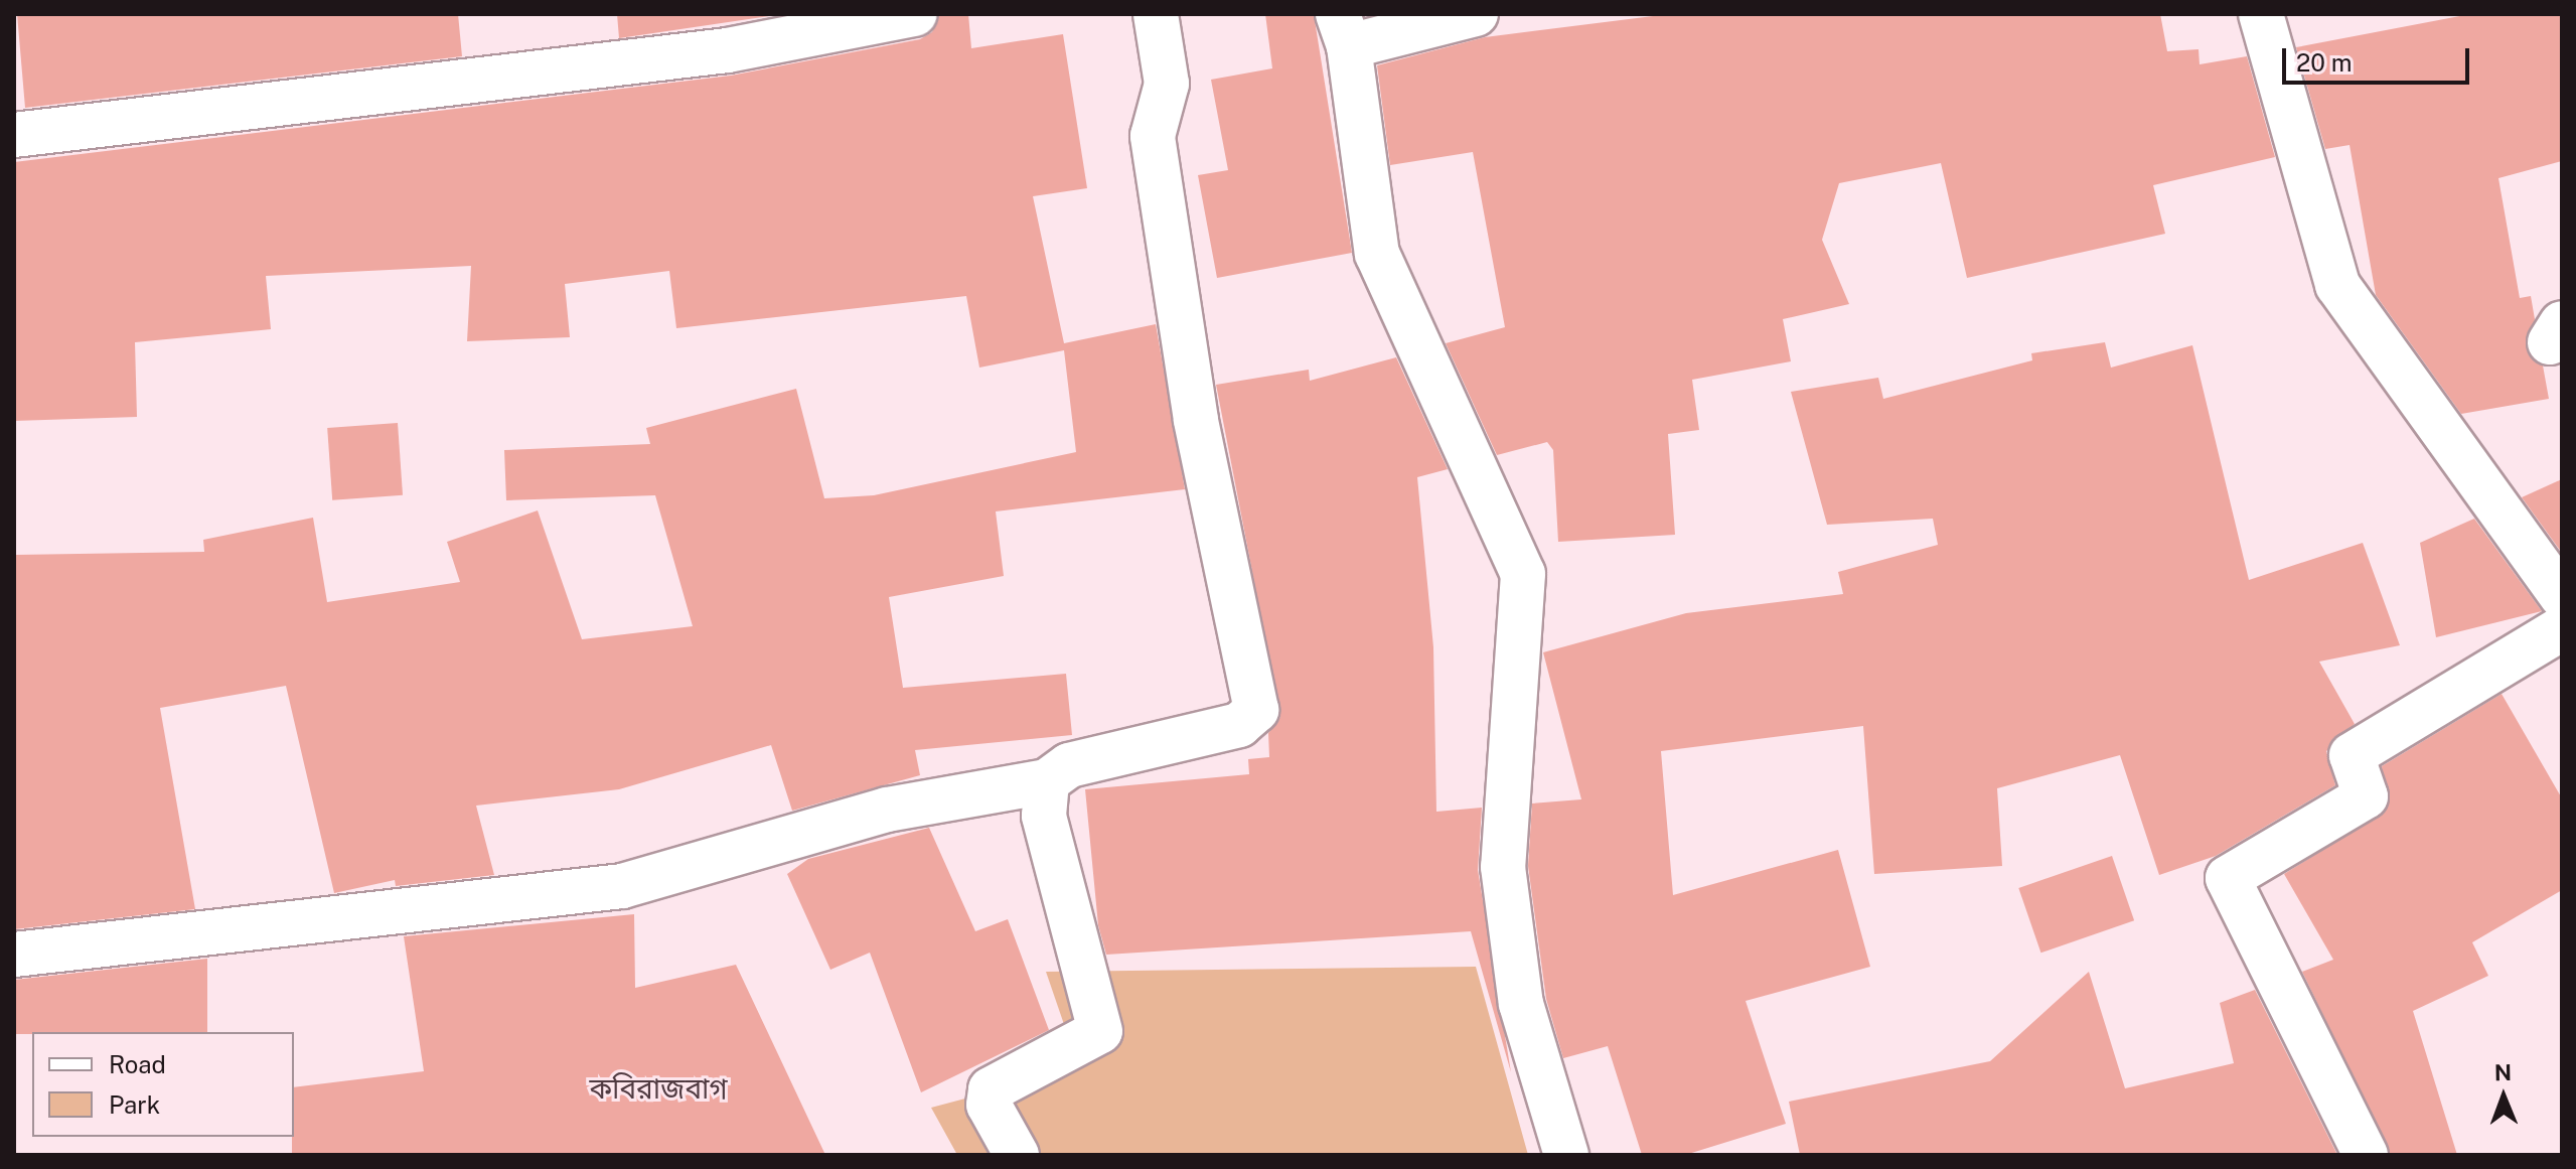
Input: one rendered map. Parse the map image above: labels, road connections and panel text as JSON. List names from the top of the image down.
{
  "districts": ["কবিরাজবাগ"],
  "legend": ["Road", "Park"],
  "scale_bar": "20 m",
  "north": "top"
}
